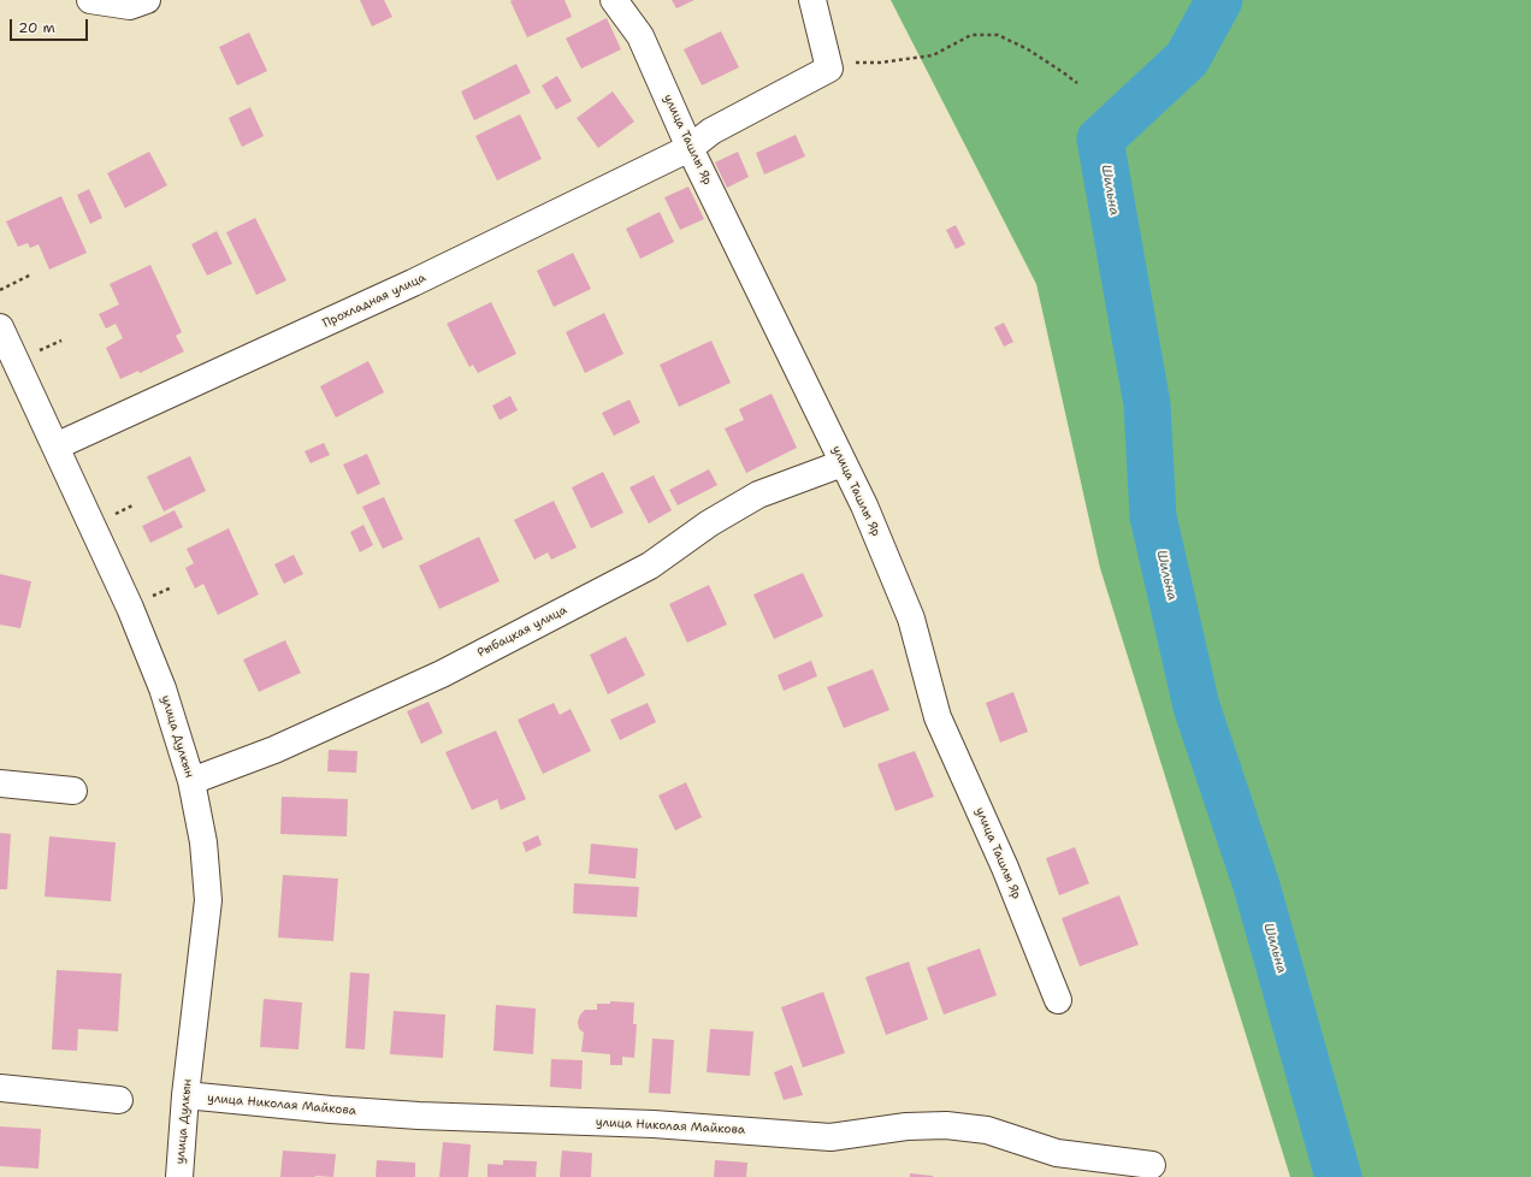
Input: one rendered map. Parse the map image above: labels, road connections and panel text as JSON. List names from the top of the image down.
{
  "streets": {
    "street": [
      "улица Ташлы Яр",
      "Прохладная улица",
      "Рыбацкая улица",
      "улица Дулкын",
      "улица Николая Майкова"
    ]
  },
  "crossings": [
    ["улица Ташлы Яр", "Прохладная улица"],
    ["улица Ташлы Яр", "Рыбацкая улица"],
    ["Прохладная улица", "улица Дулкын"],
    ["Рыбацкая улица", "улица Дулкын"],
    ["улица Дулкын", "улица Николая Майкова"]
  ],
  "water": ["Шильна"],
  "scale_bar": "20 m"
}
